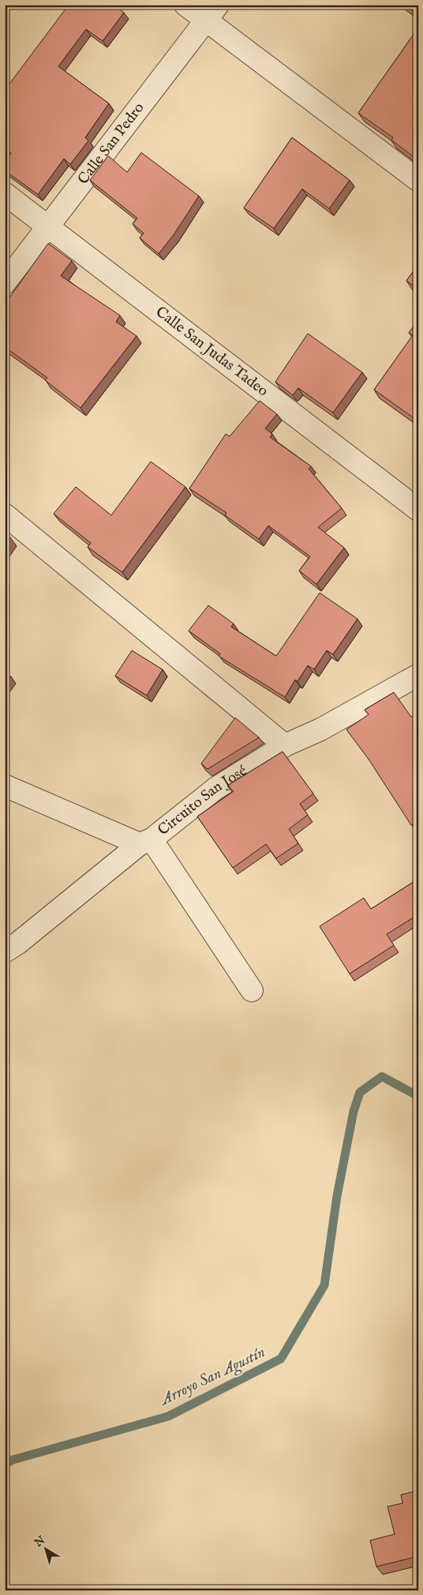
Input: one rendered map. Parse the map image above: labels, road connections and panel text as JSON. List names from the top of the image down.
{
  "streets": {
    "street": ["Calle San Pedro", "Calle San Judas Tadeo", "Circuito San José"]
  },
  "crossings": [
    ["Calle San Pedro", "Calle San Judas Tadeo"]
  ],
  "water": ["Arroyo San Agustín"],
  "north": "top left"
}
